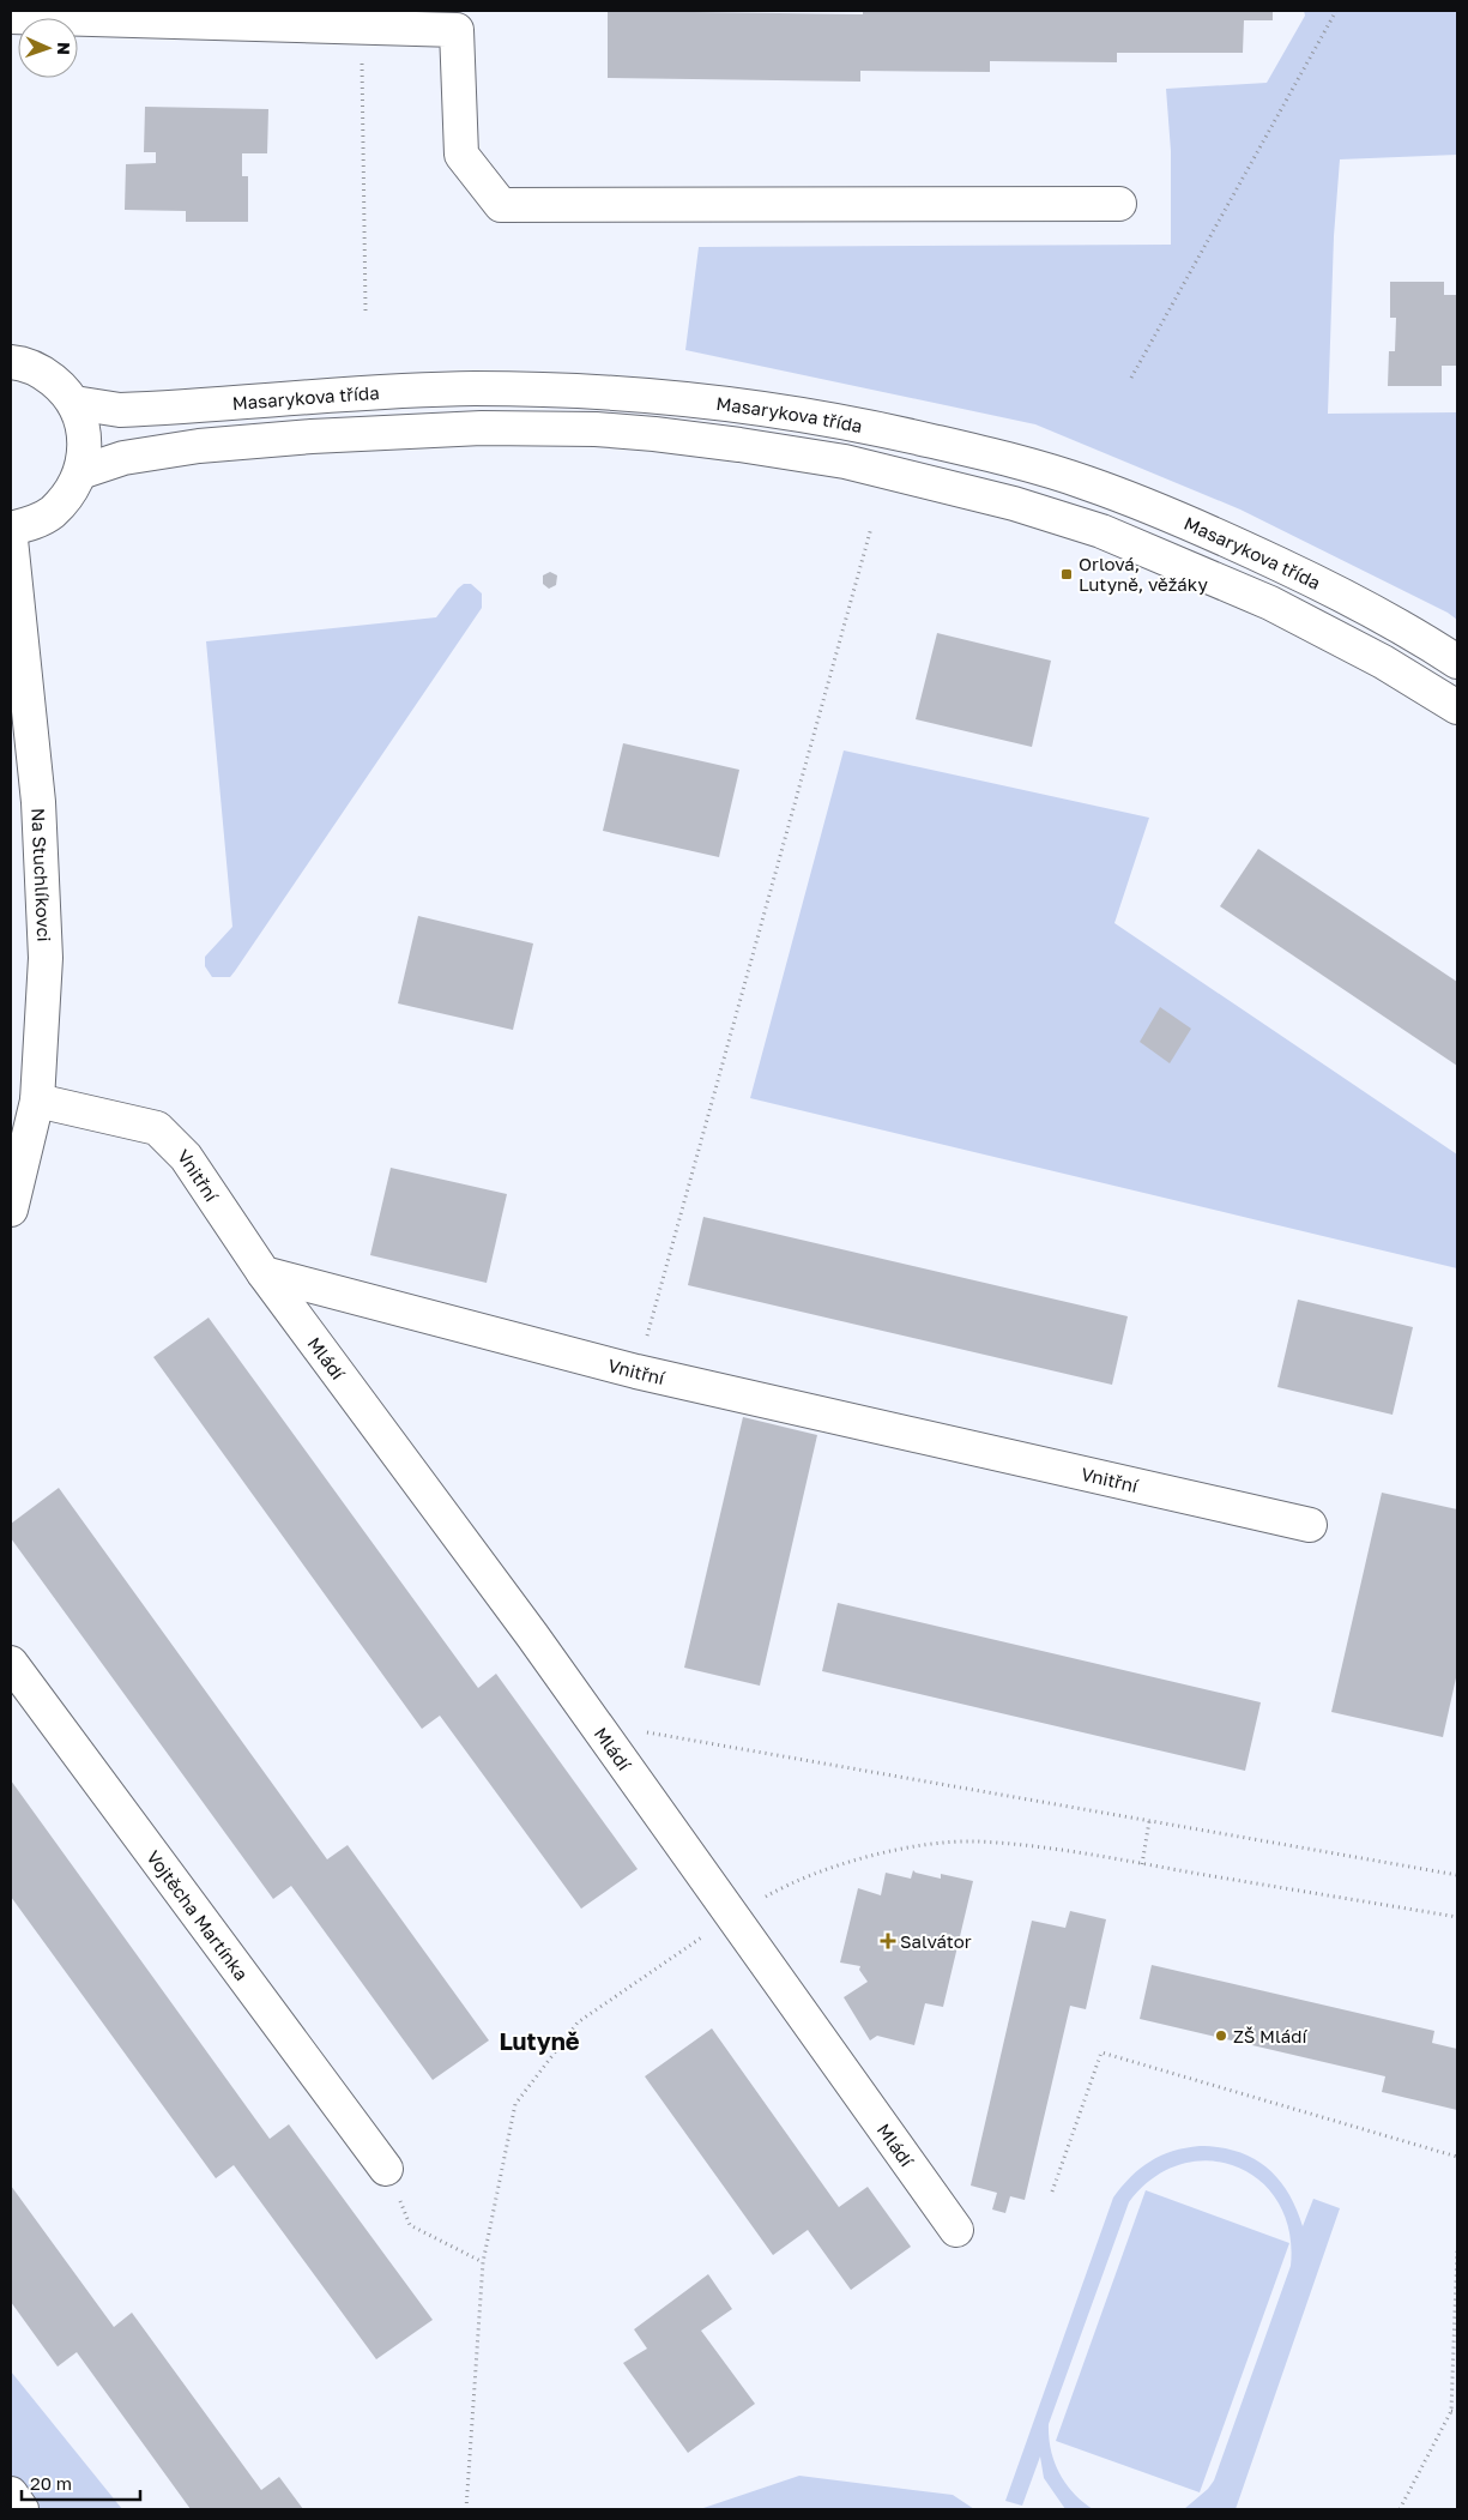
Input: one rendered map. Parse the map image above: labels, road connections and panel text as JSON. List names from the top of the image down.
{
  "streets": {
    "street": [
      "Masarykova třída",
      "Na Stuchlíkovci",
      "Vnitřní",
      "Mládí",
      "Vojtěcha Martínka"
    ]
  },
  "crossings": [
    ["Na Stuchlíkovci", "Vnitřní"],
    ["Vnitřní", "Mládí"]
  ],
  "districts": ["Lutyně"],
  "places": {
    "transit": ["Orlová, Lutyně, věžáky"],
    "health": ["Salvátor"],
    "other": ["ZŠ Mládí"]
  },
  "scale_bar": "20 m",
  "north": "right"
}
